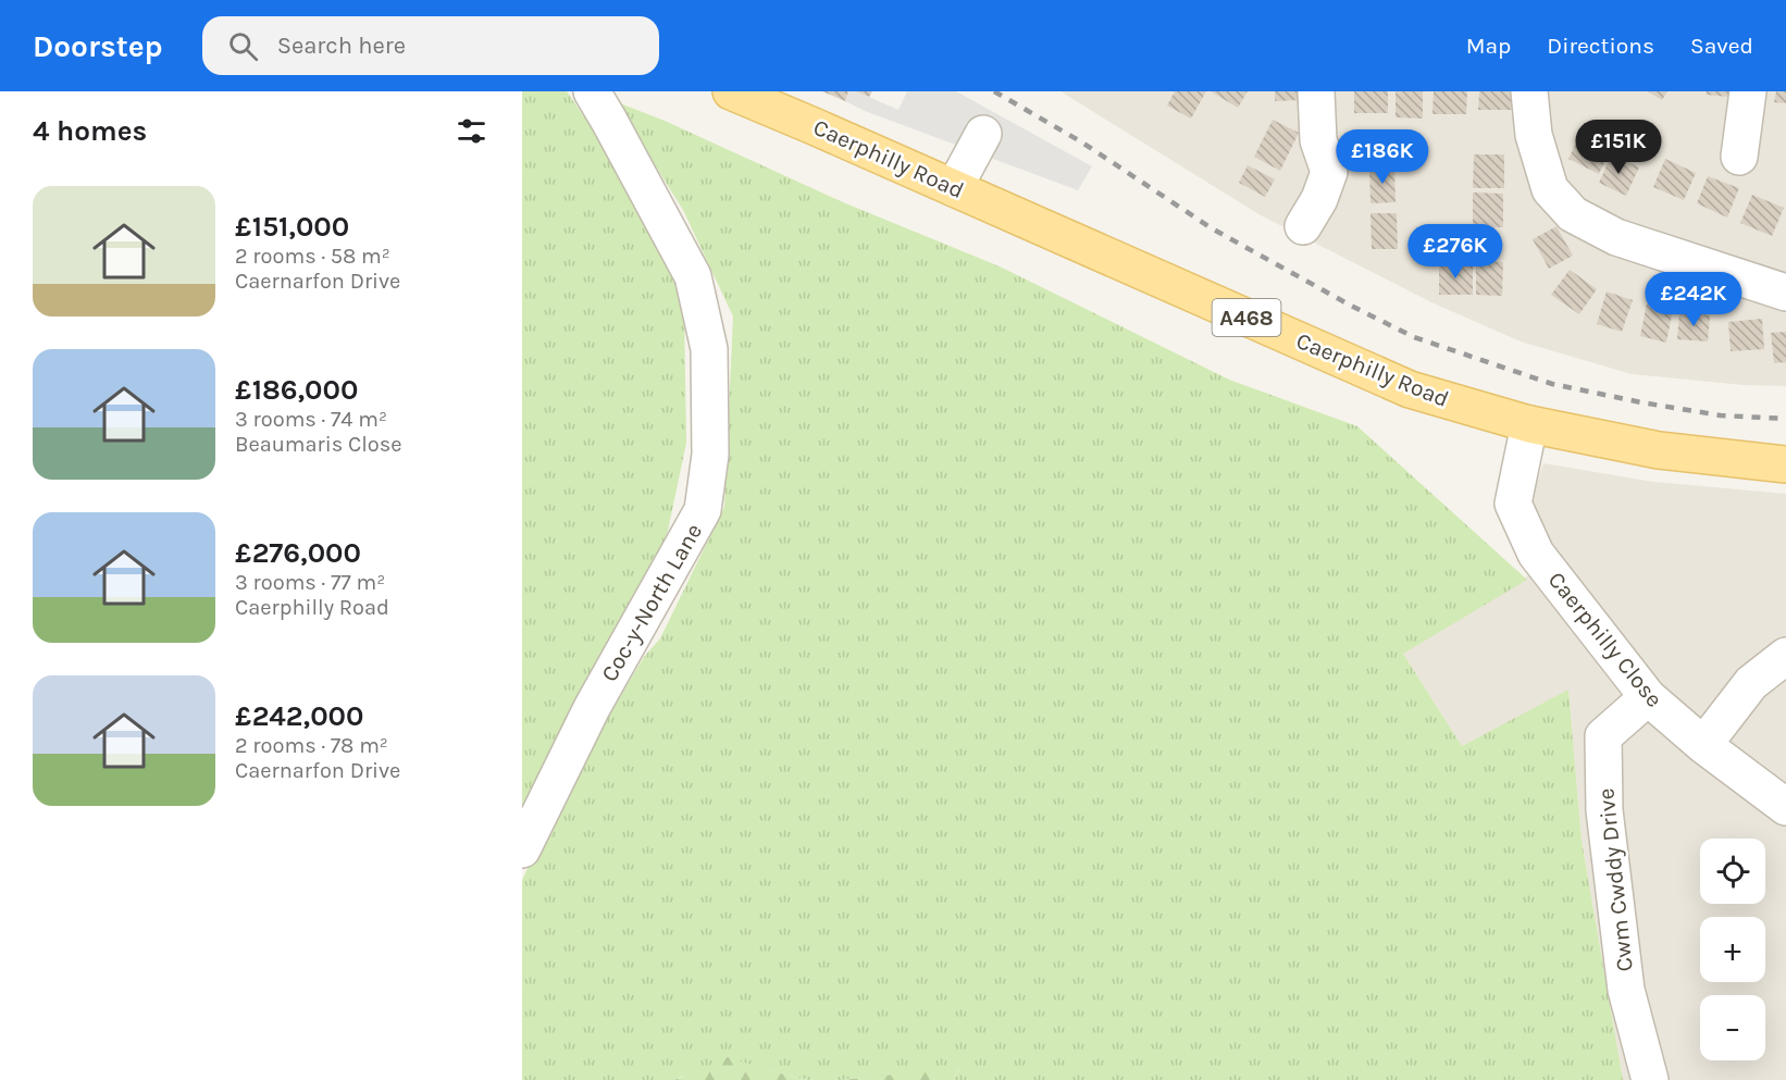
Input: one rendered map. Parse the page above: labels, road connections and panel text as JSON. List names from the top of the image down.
{
  "streets": {
    "main road": ["Caerphilly Road", "A468"],
    "street": ["Coc-y-North Lane", "Caerphilly Close", "Cwm Cwddy Drive"]
  },
  "crossings": [
    ["Caerphilly Road", "Caerphilly Close"],
    ["Caerphilly Close", "Cwm Cwddy Drive"]
  ],
  "page": {
    "header": "Doorstep",
    "search": "Search here",
    "nav": ["Map", "Directions", "Saved"],
    "heading": "4 homes",
    "price": [
      "£151K",
      "£186K",
      "£276K",
      "£242K"
    ],
    "list": [
      {
        "name": "£151,000",
        "note": "2 rooms · 58 m² · Caernarfon Drive"
      },
      {
        "name": "£186,000",
        "note": "3 rooms · 74 m² · Beaumaris Close"
      },
      {
        "name": "£276,000",
        "note": "3 rooms · 77 m² · Caerphilly Road"
      },
      {
        "name": "£242,000",
        "note": "2 rooms · 78 m² · Caernarfon Drive"
      }
    ],
    "map_buttons": ["+", "−"]
  }
}
